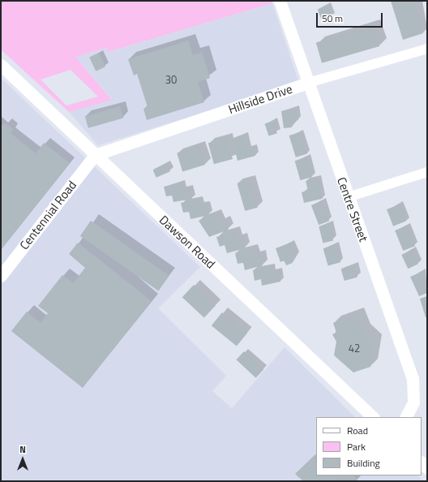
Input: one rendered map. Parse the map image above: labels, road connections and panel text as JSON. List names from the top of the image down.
{
  "streets": {
    "street": [
      "Hillside Drive",
      "Centre Street",
      "Centennial Road",
      "Dawson Road"
    ]
  },
  "crossings": [
    ["Hillside Drive", "Centre Street"],
    ["Hillside Drive", "Centennial Road"],
    ["Hillside Drive", "Dawson Road"],
    ["Centennial Road", "Dawson Road"]
  ],
  "house_numbers": ["30", "42"],
  "legend": ["Road", "Park", "Building"],
  "scale_bar": "50 m",
  "north": "top"
}
